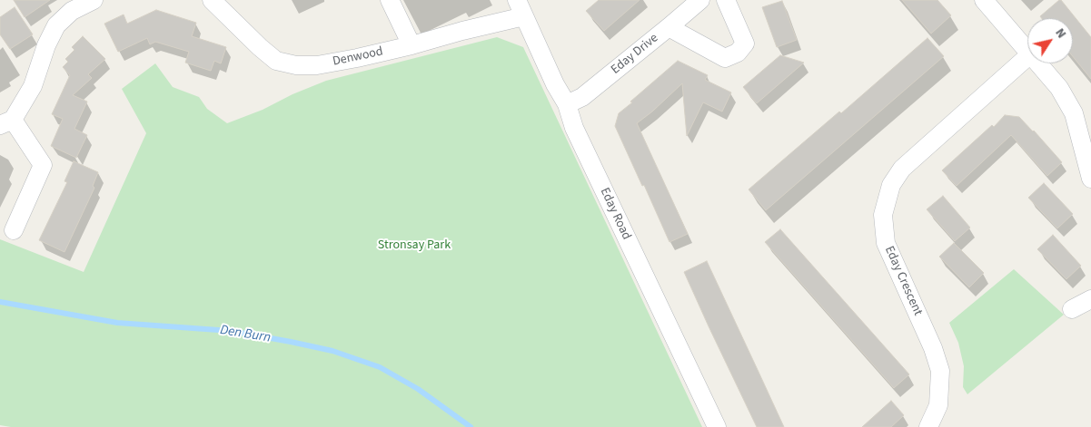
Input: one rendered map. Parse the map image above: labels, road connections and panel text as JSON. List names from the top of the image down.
{
  "streets": {
    "street": [
      "Eday Drive",
      "Denwood",
      "Eday Road",
      "Eday Crescent"
    ]
  },
  "crossings": [
    ["Eday Drive", "Eday Road"],
    ["Denwood", "Eday Road"]
  ],
  "water": ["Den Burn"],
  "parks": ["Stronsay Park"],
  "north": "top right"
}
